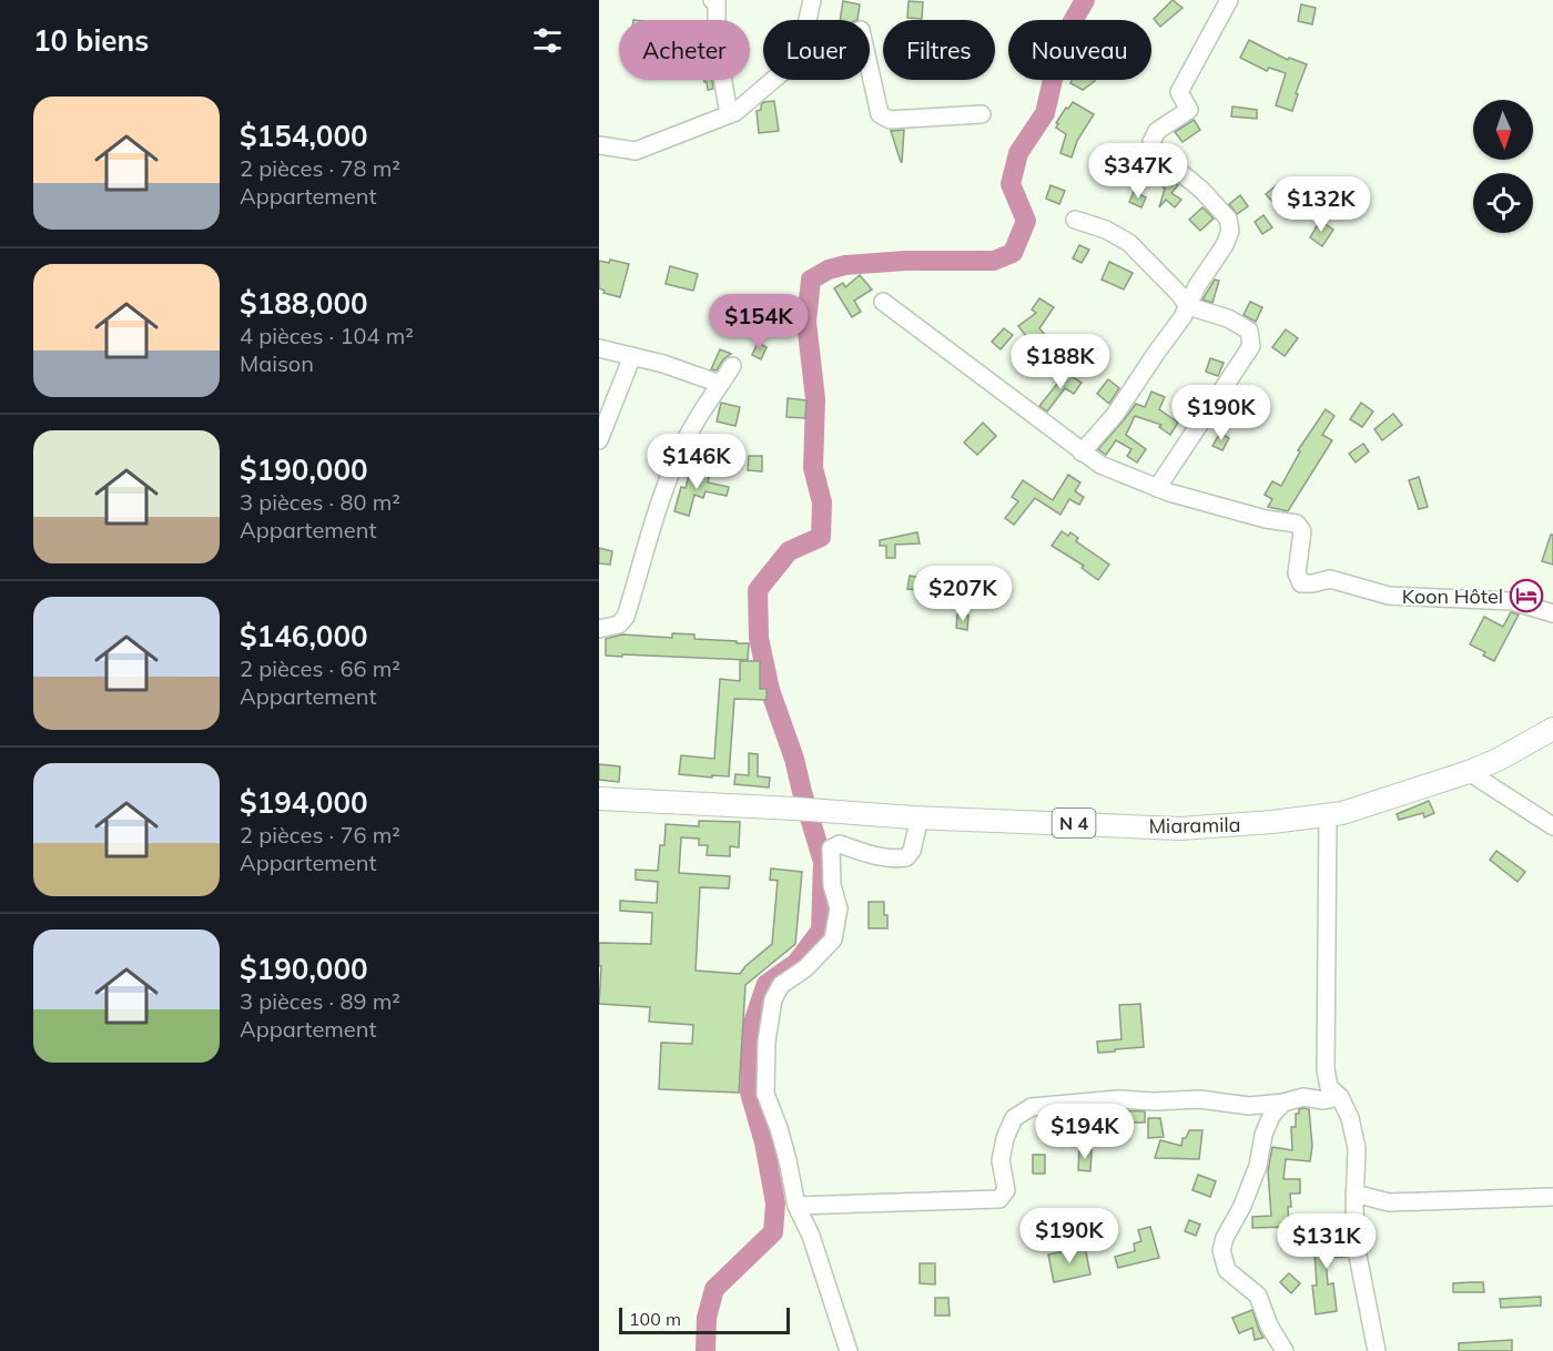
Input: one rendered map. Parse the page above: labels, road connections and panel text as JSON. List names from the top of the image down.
{
  "streets": {
    "main road": ["N 4", "Miaramila"]
  },
  "places": {
    "hotel": ["Koon Hôtel"]
  },
  "scale_bar": "100 m",
  "north": "bottom",
  "page": {
    "heading": "10 biens",
    "chip": [
      "Acheter",
      "Louer",
      "Filtres",
      "Nouveau"
    ],
    "list": [
      {
        "name": "$154,000",
        "note": "2 pièces · 78 m² · Appartement"
      },
      {
        "name": "$188,000",
        "note": "4 pièces · 104 m² · Maison"
      },
      {
        "name": "$190,000",
        "note": "3 pièces · 80 m² · Appartement"
      },
      {
        "name": "$146,000",
        "note": "2 pièces · 66 m² · Appartement"
      },
      {
        "name": "$194,000",
        "note": "2 pièces · 76 m² · Appartement"
      },
      {
        "name": "$190,000",
        "note": "3 pièces · 89 m² · Appartement"
      }
    ],
    "price": [
      "$347K",
      "$132K",
      "$154K",
      "$188K",
      "$190K",
      "$146K",
      "$207K",
      "$194K",
      "$190K",
      "$131K"
    ],
    "scale": "100 m"
  }
}
